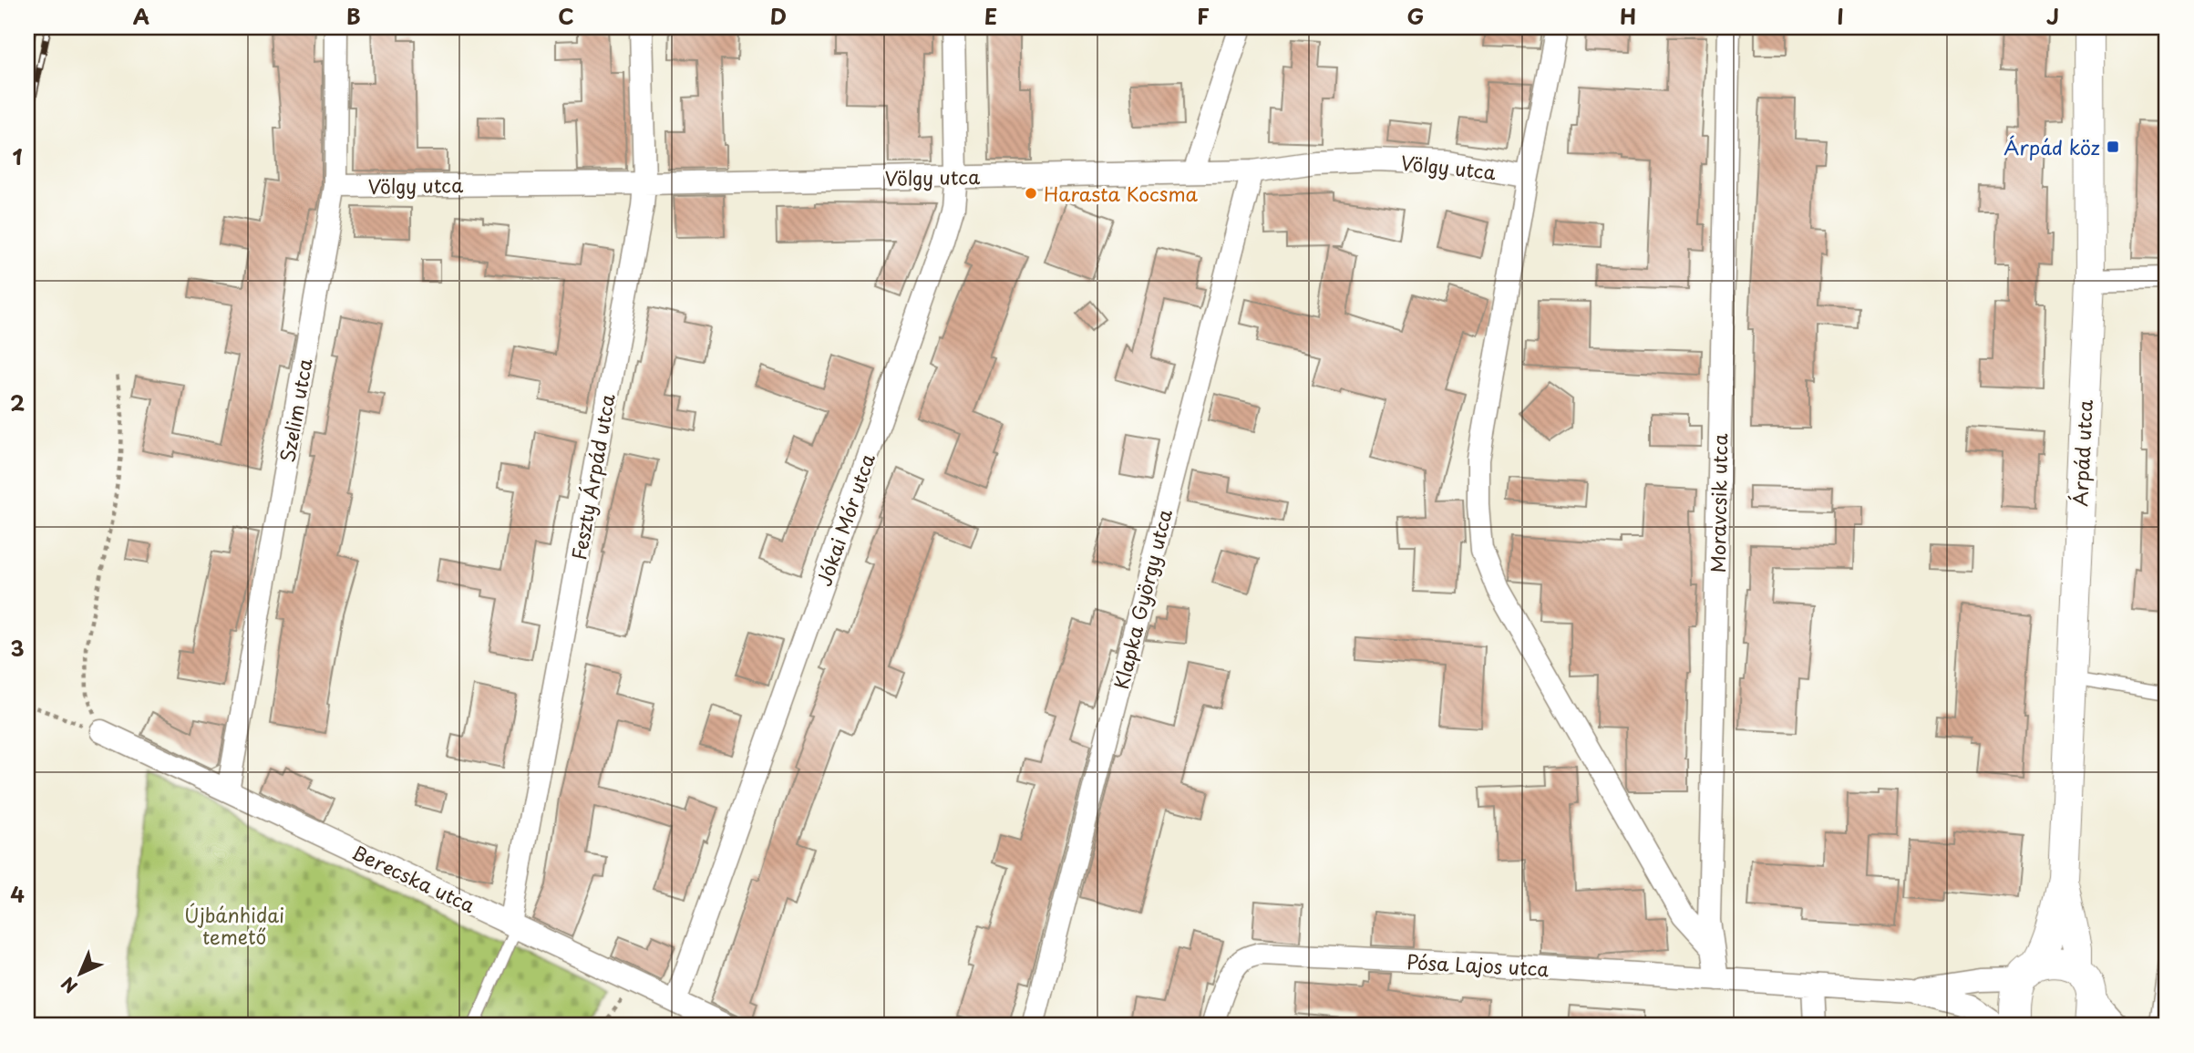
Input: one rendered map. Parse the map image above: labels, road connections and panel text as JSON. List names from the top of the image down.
{
  "streets": {
    "street": [
      "Völgy utca",
      "Szelim utca",
      "Árpád utca",
      "Feszty Árpád utca",
      "Moravcsik utca",
      "Jókai Mór utca",
      "Klapka György utca",
      "Berecska utca",
      "Pósa Lajos utca"
    ]
  },
  "crossings": [
    ["Völgy utca", "Szelim utca"],
    ["Völgy utca", "Feszty Árpád utca"],
    ["Völgy utca", "Jókai Mór utca"],
    ["Völgy utca", "Klapka György utca"],
    ["Szelim utca", "Berecska utca"],
    ["Feszty Árpád utca", "Berecska utca"],
    ["Moravcsik utca", "Pósa Lajos utca"],
    ["Jókai Mór utca", "Berecska utca"]
  ],
  "parks": ["Újbánhidai temető"],
  "places": {
    "transit": ["Árpád köz"],
    "other": ["Harasta Kocsma"]
  },
  "north": "bottom left",
  "grid": {
    "columns": [
      "A",
      "B",
      "C",
      "D",
      "E",
      "F",
      "G",
      "H",
      "I",
      "J"
    ],
    "rows": [
      "1",
      "2",
      "3",
      "4"
    ]
  }
}
